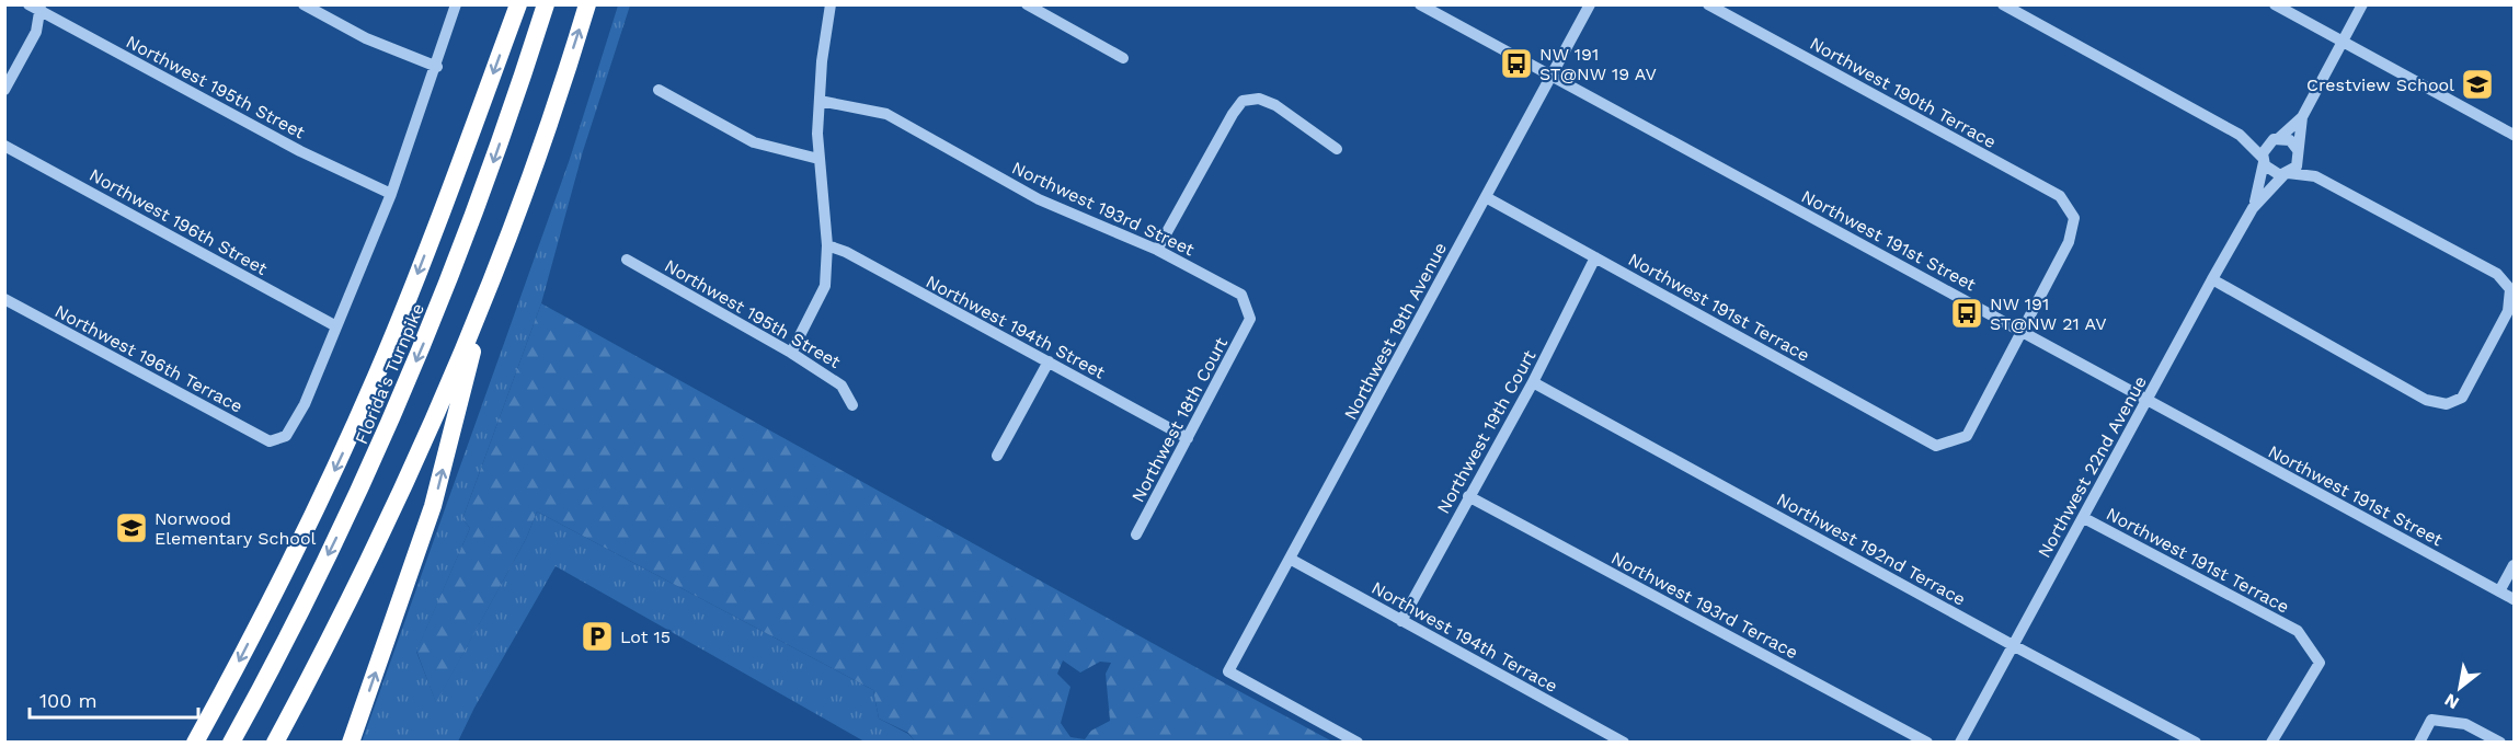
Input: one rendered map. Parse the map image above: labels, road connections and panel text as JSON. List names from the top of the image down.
{
  "streets": {
    "highway": ["Florida's Turnpike"],
    "street": [
      "Northwest 195th Street",
      "Northwest 190th Terrace",
      "Northwest 193rd Street",
      "Northwest 196th Street",
      "Northwest 191st Street",
      "Northwest 191st Terrace",
      "Northwest 194th Street",
      "Northwest 19th Avenue",
      "Northwest 196th Terrace",
      "Northwest 18th Court",
      "Northwest 19th Court",
      "Northwest 22nd Avenue",
      "Northwest 192nd Terrace",
      "Northwest 193rd Terrace",
      "Northwest 194th Terrace"
    ]
  },
  "crossings": [
    ["Northwest 190th Terrace", "Northwest 191st Street"],
    ["Northwest 190th Terrace", "Northwest 191st Terrace"],
    ["Northwest 193rd Street", "Northwest 18th Court"],
    ["Northwest 196th Street", "Northwest 196th Terrace"],
    ["Northwest 191st Street", "Northwest 191st Terrace"],
    ["Northwest 191st Street", "Northwest 19th Avenue"],
    ["Northwest 191st Street", "Northwest 22nd Avenue"],
    ["Northwest 191st Terrace", "Northwest 19th Avenue"],
    ["Northwest 191st Terrace", "Northwest 19th Court"],
    ["Northwest 191st Terrace", "Northwest 22nd Avenue"],
    ["Northwest 194th Street", "Northwest 18th Court"],
    ["Northwest 19th Avenue", "Northwest 194th Terrace"],
    ["Northwest 19th Court", "Northwest 192nd Terrace"],
    ["Northwest 19th Court", "Northwest 193rd Terrace"],
    ["Northwest 19th Court", "Northwest 194th Terrace"],
    ["Northwest 22nd Avenue", "Northwest 192nd Terrace"]
  ],
  "places": {
    "bus stop": ["NW 191 ST@NW 19 AV", "NW 191 ST@NW 21 AV"],
    "school or university": ["Crestview School", "Norwood Elementary School"],
    "parking": ["Lot 15"]
  },
  "scale_bar": "100 m",
  "north": "bottom left"
}
